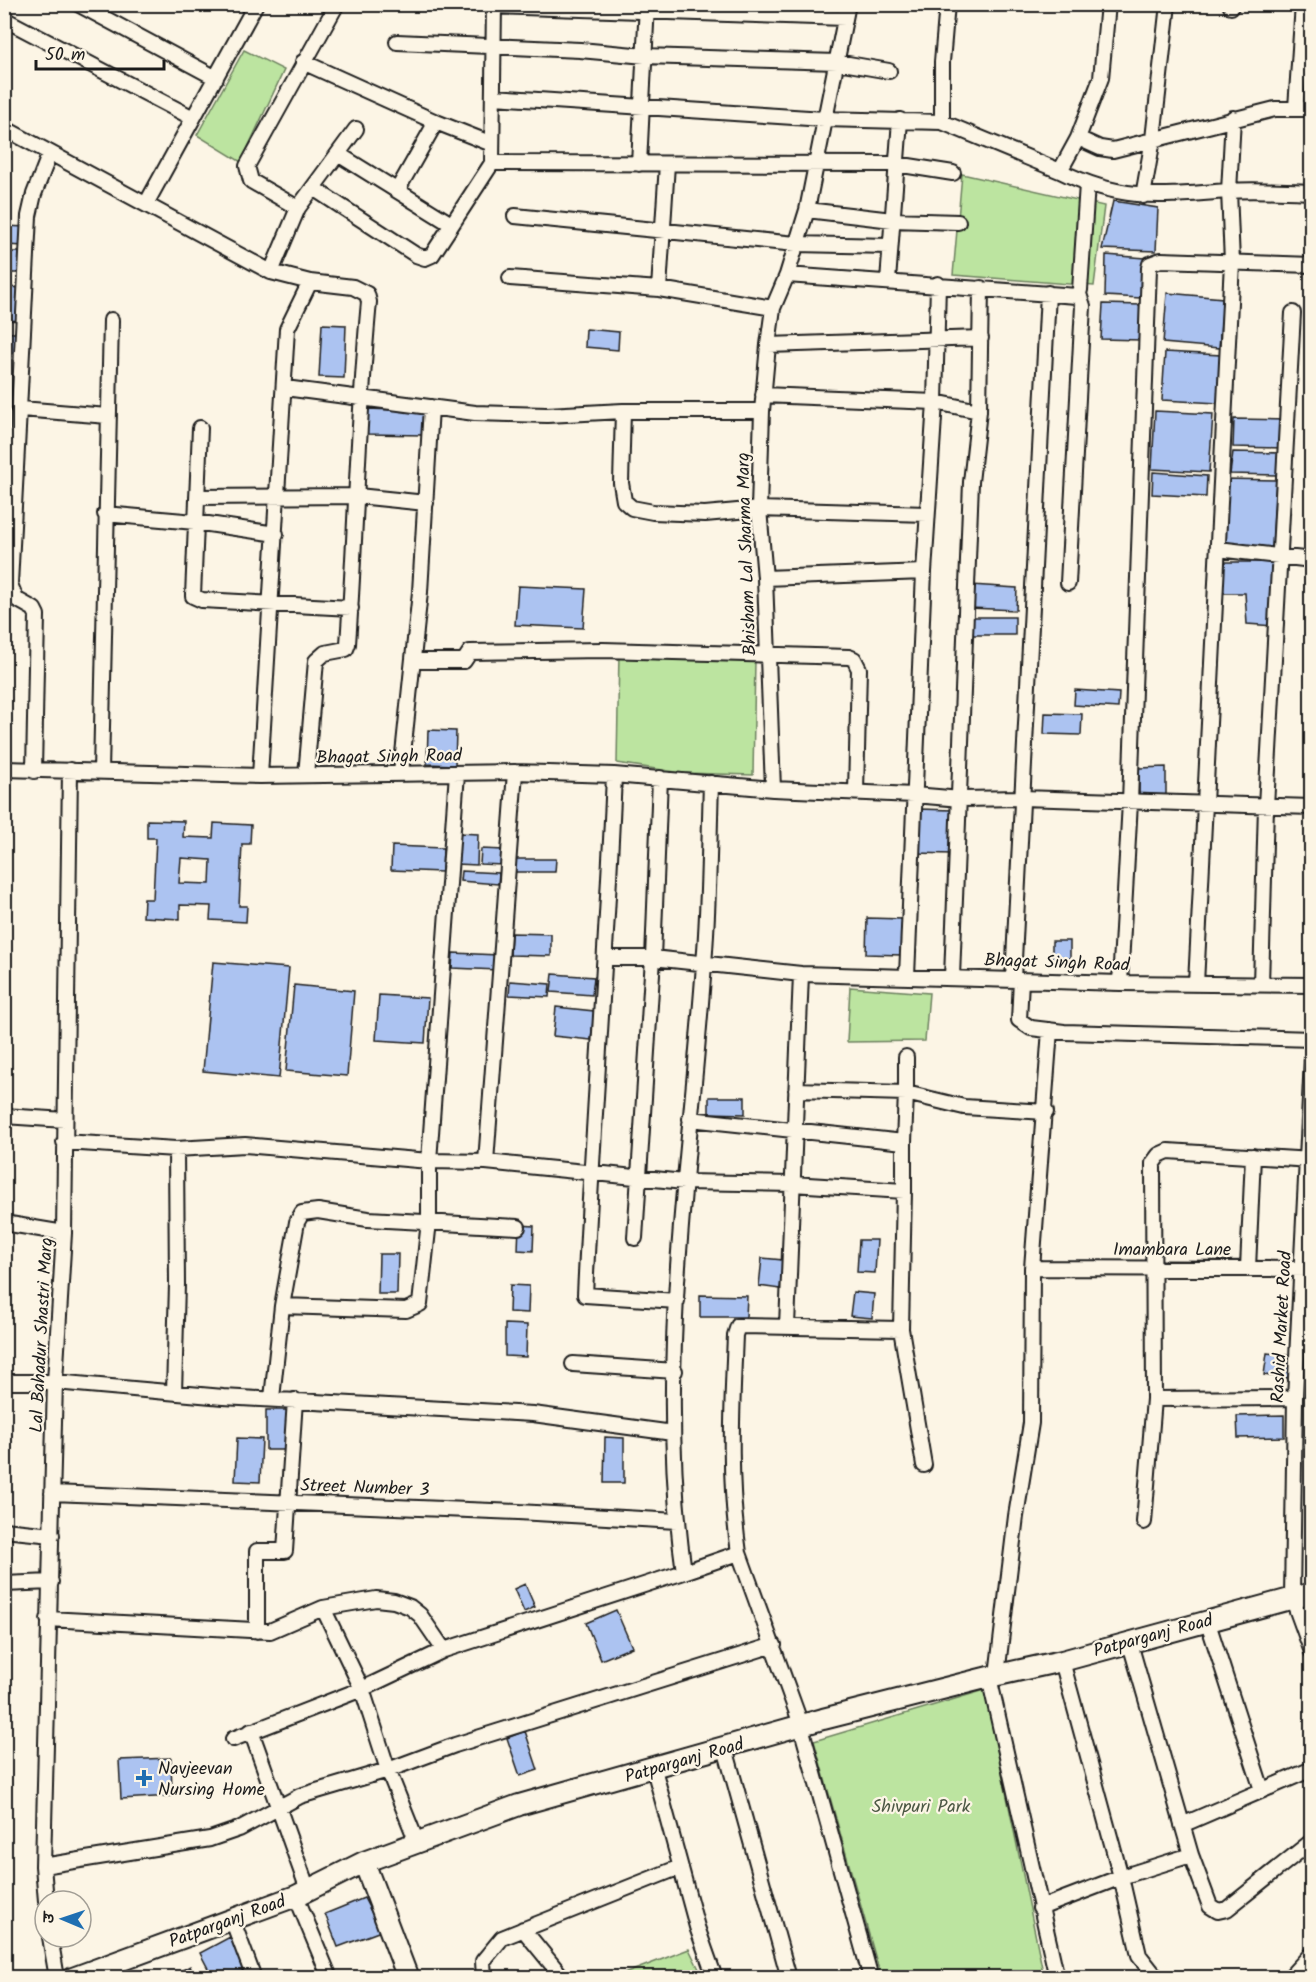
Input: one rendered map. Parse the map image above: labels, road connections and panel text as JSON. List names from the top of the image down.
{
  "streets": {
    "street": [
      "Bhisham Lal Sharma Marg",
      "Bhagat Singh Road",
      "Imambara Lane",
      "Rashid Market Road",
      "Lal Bahadur Shastri Marg",
      "Street Number 3",
      "Patparganj Road"
    ]
  },
  "crossings": [
    ["Bhisham Lal Sharma Marg", "Bhagat Singh Road"],
    ["Bhagat Singh Road", "Lal Bahadur Shastri Marg"],
    ["Imambara Lane", "Rashid Market Road"],
    ["Rashid Market Road", "Patparganj Road"],
    ["Lal Bahadur Shastri Marg", "Street Number 3"]
  ],
  "parks": ["Shivpuri Park"],
  "places": {
    "health": ["Navjeevan Nursing Home"]
  },
  "scale_bar": "50 m",
  "north": "left"
}
